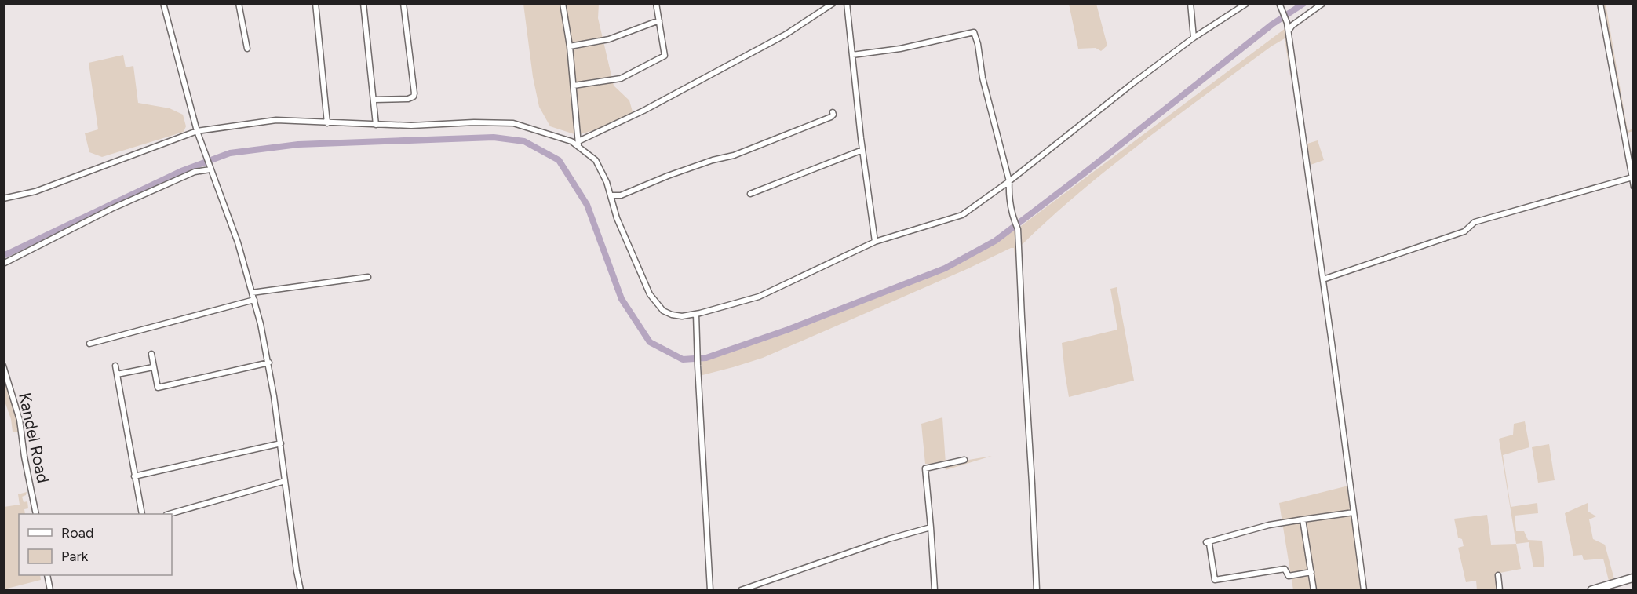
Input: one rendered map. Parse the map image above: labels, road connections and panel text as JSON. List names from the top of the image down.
{
  "streets": {
    "street": ["Kandel Road"]
  },
  "legend": ["Road", "Park"]
}
